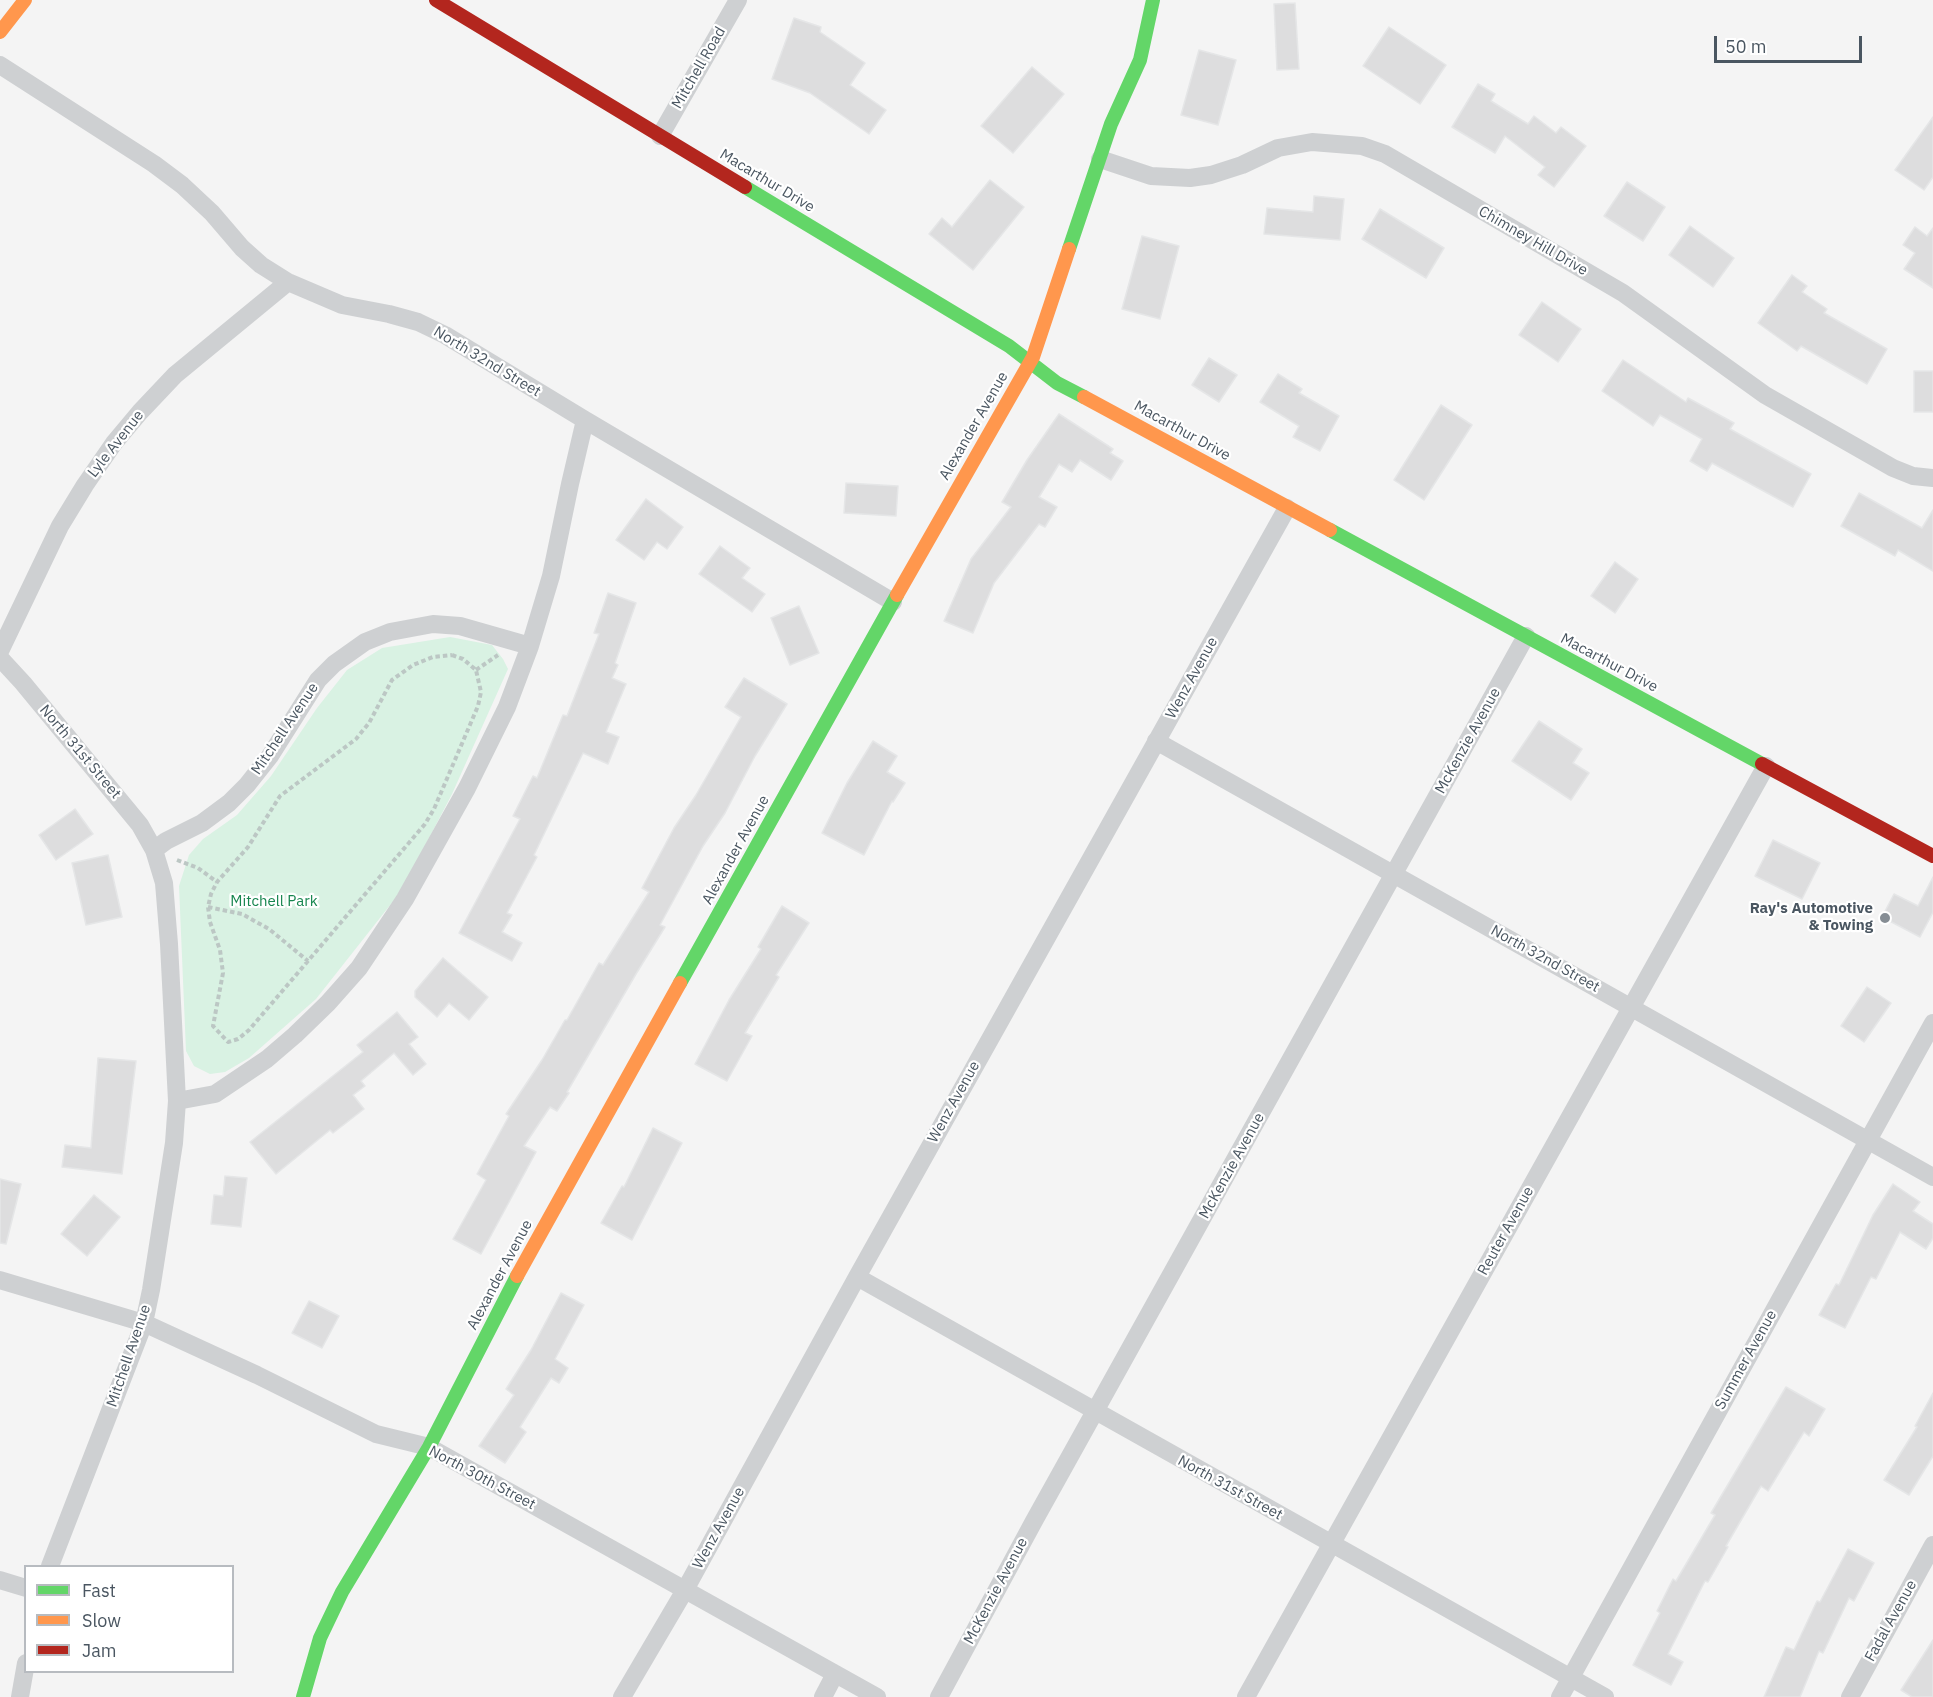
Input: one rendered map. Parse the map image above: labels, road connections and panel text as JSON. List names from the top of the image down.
{
  "streets": {
    "street": [
      "Mitchell Road",
      "Macarthur Drive",
      "Chimney Hill Drive",
      "North 32nd Street",
      "Alexander Avenue",
      "Lyle Avenue",
      "Wenz Avenue",
      "Mitchell Avenue",
      "McKenzie Avenue",
      "North 31st Street",
      "Reuter Avenue",
      "Summer Avenue",
      "North 30th Street",
      "Fadal Avenue"
    ]
  },
  "crossings": [
    ["Mitchell Road", "Macarthur Drive"],
    ["Macarthur Drive", "Alexander Avenue"],
    ["Macarthur Drive", "Wenz Avenue"],
    ["Macarthur Drive", "McKenzie Avenue"],
    ["Macarthur Drive", "Reuter Avenue"],
    ["Chimney Hill Drive", "Alexander Avenue"],
    ["North 32nd Street", "Alexander Avenue"],
    ["North 32nd Street", "Lyle Avenue"],
    ["North 32nd Street", "Wenz Avenue"],
    ["North 32nd Street", "McKenzie Avenue"],
    ["North 32nd Street", "Reuter Avenue"],
    ["North 32nd Street", "Summer Avenue"],
    ["Alexander Avenue", "North 30th Street"],
    ["Wenz Avenue", "North 31st Street"],
    ["Wenz Avenue", "North 30th Street"],
    ["Mitchell Avenue", "North 31st Street"],
    ["Mitchell Avenue", "North 30th Street"],
    ["McKenzie Avenue", "North 31st Street"],
    ["North 31st Street", "Reuter Avenue"],
    ["North 31st Street", "Summer Avenue"]
  ],
  "parks": ["Mitchell Park"],
  "places": ["Ray's Automotive & Towing"],
  "legend": ["Fast", "Slow", "Jam"],
  "scale_bar": "50 m"
}
